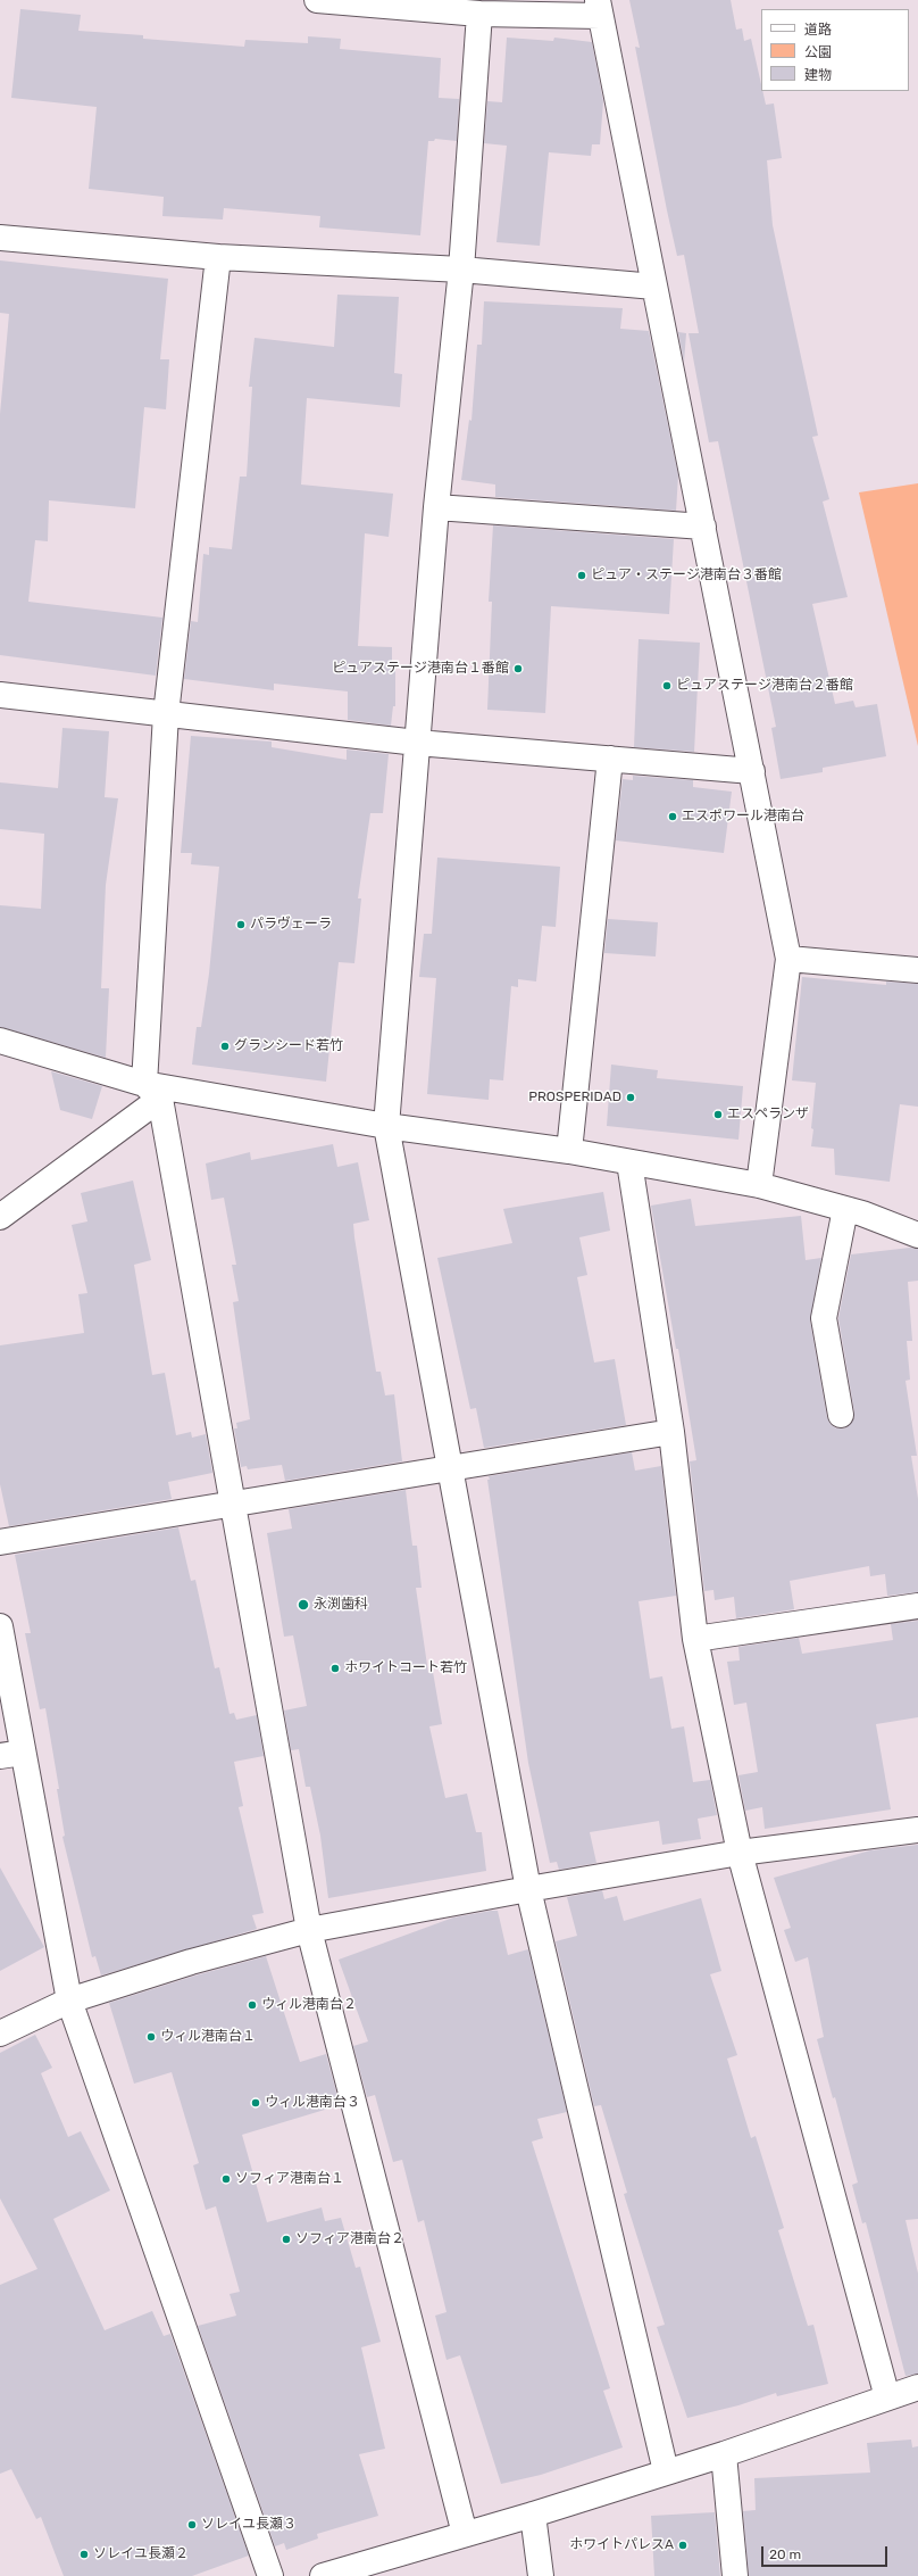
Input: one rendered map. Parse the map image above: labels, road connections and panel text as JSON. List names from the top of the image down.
{
  "places": [
    "ピュア・ステージ港南台３番館",
    "ピュアステージ港南台１番館",
    "ピュアステージ港南台２番館",
    "エスポワール港南台",
    "パラヴェーラ",
    "グランシード若竹",
    "PROSPERIDAD",
    "エスペランザ",
    "永渕歯科",
    "ホワイトコート若竹",
    "ウィル港南台２",
    "ウィル港南台１",
    "ウィル港南台３",
    "ソフィア港南台１",
    "ソフィア港南台２",
    "ソレイユ長瀬３",
    "ホワイトパレスA",
    "ソレイユ長瀬２"
  ],
  "legend": ["道路", "公園", "建物"],
  "scale_bar": "20 m"
}
